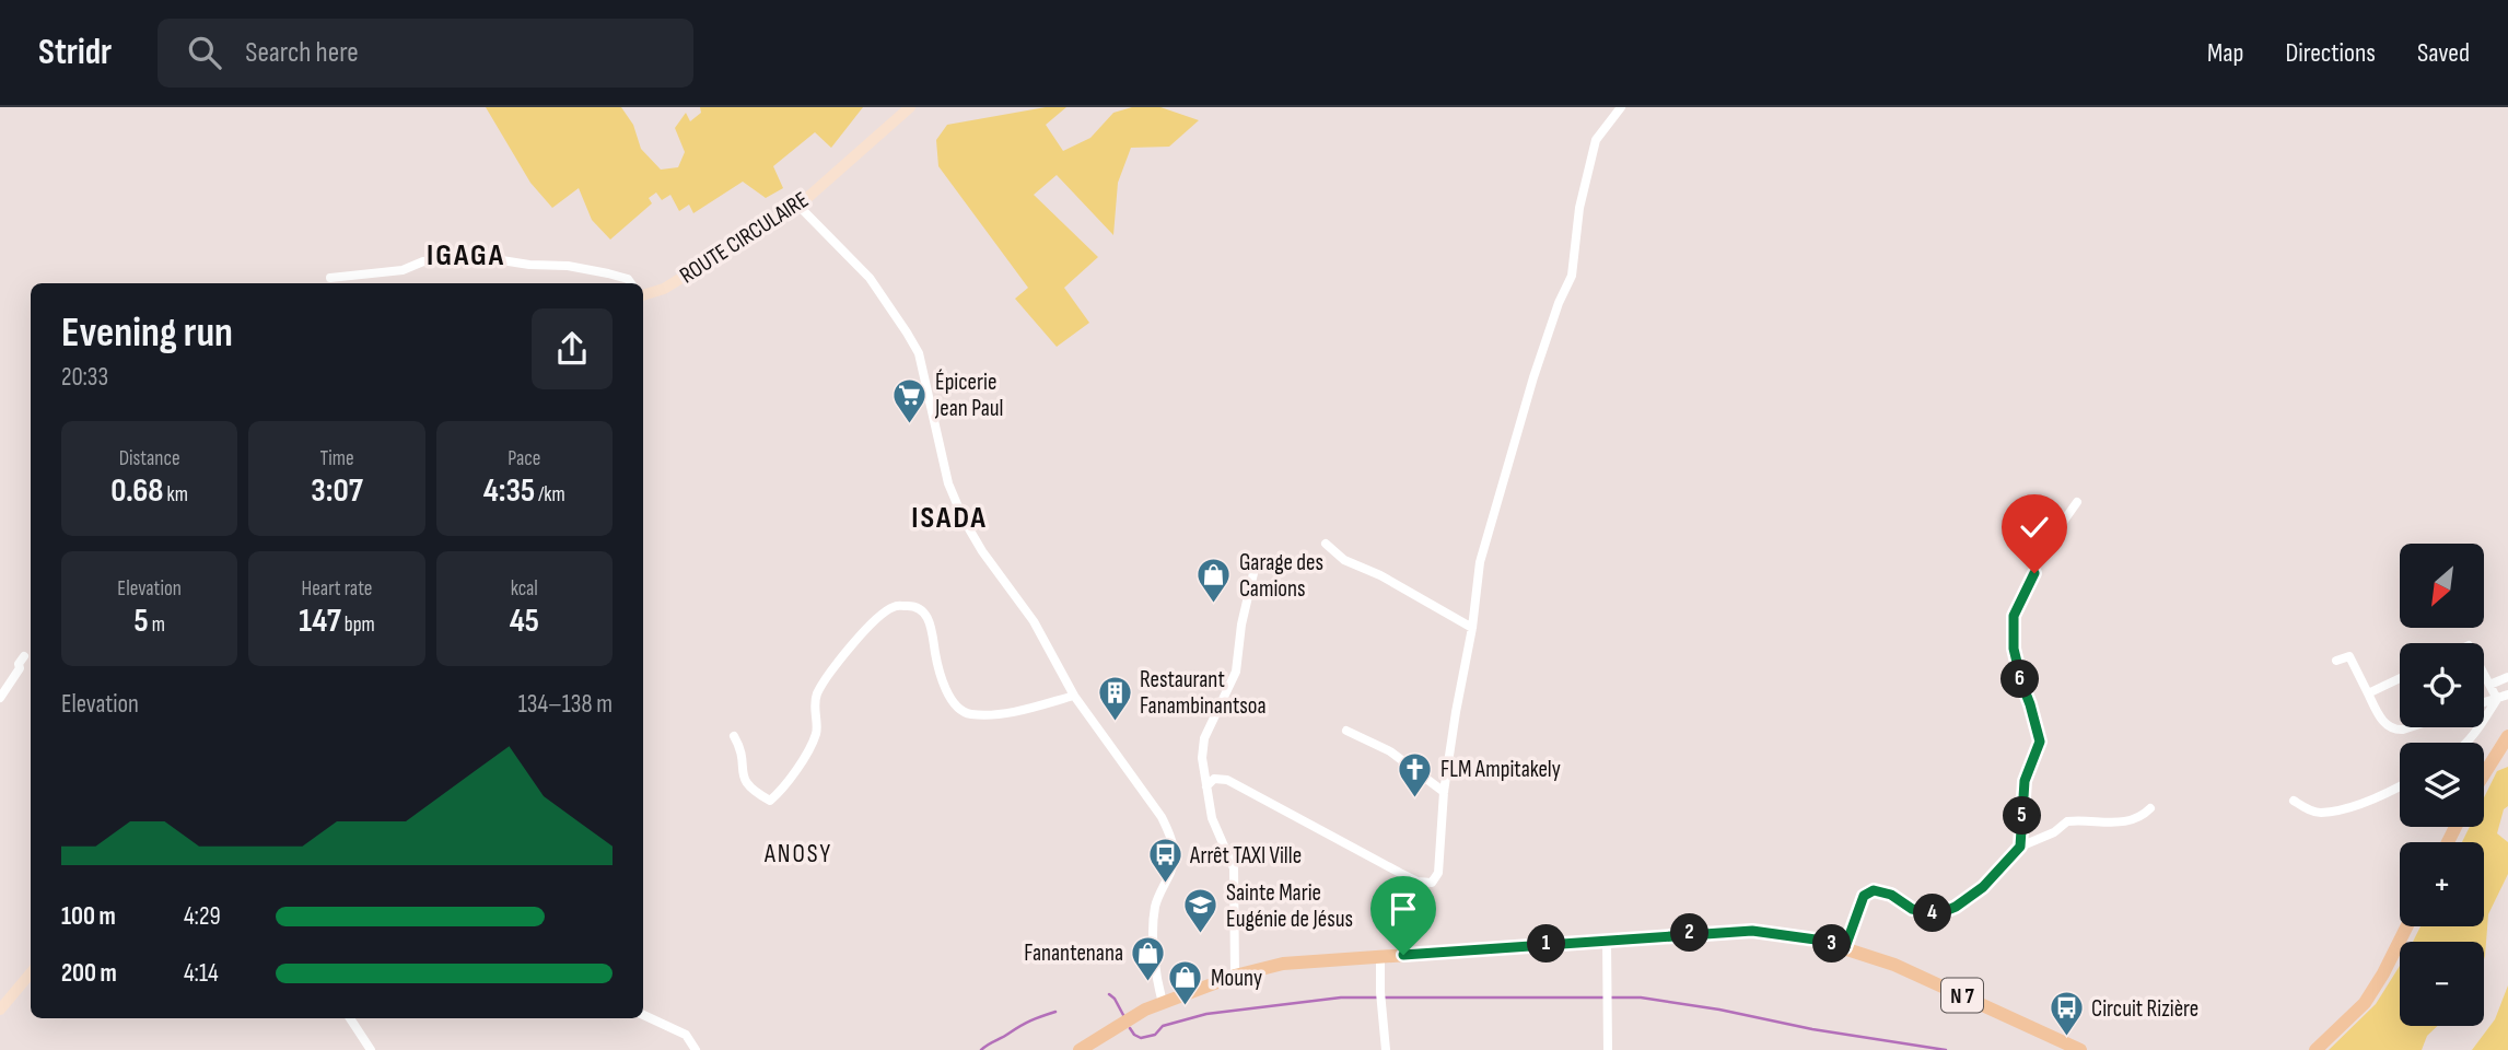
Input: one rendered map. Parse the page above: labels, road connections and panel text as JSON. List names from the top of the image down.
{
  "streets": {
    "main road": ["N 7"],
    "street": ["ROUTE CIRCULAIRE"]
  },
  "districts": ["IGAGA", "ISADA", "ANOSY"],
  "places": {
    "supermarket": ["Épicerie Jean Paul"],
    "shop": ["Garage des Camions", "Fanantenana", "Mouny"],
    "building": ["Restaurant Fanambinantsoa"],
    "church": ["FLM Ampitakely"],
    "bus stop": ["Arrêt TAXI Ville", "Circuit Rizière"],
    "school or university": ["Sainte Marie Eugénie de Jésus"]
  },
  "north": "bottom left",
  "page": {
    "header": "Stridr",
    "search": "Search here",
    "nav": ["Map", "Directions", "Saved"],
    "heading": ["Evening run", "20:33"],
    "stats": [
      ["Distance", "0.68 km"],
      ["Time", "3:07"],
      ["Pace", "4:35 /km"],
      ["Elevation", "5 m"],
      ["Heart rate", "147 bpm"],
      ["kcal", "45"]
    ],
    "map_buttons": ["+", "−"],
    "pins": [
      "6",
      "5",
      "4",
      "2",
      "1",
      "3"
    ],
    "chart": ["Elevation", "134–138 m"],
    "list": [
      {
        "name": "100 m",
        "note": "4:29"
      },
      {
        "name": "200 m",
        "note": "4:14"
      }
    ]
  }
}
